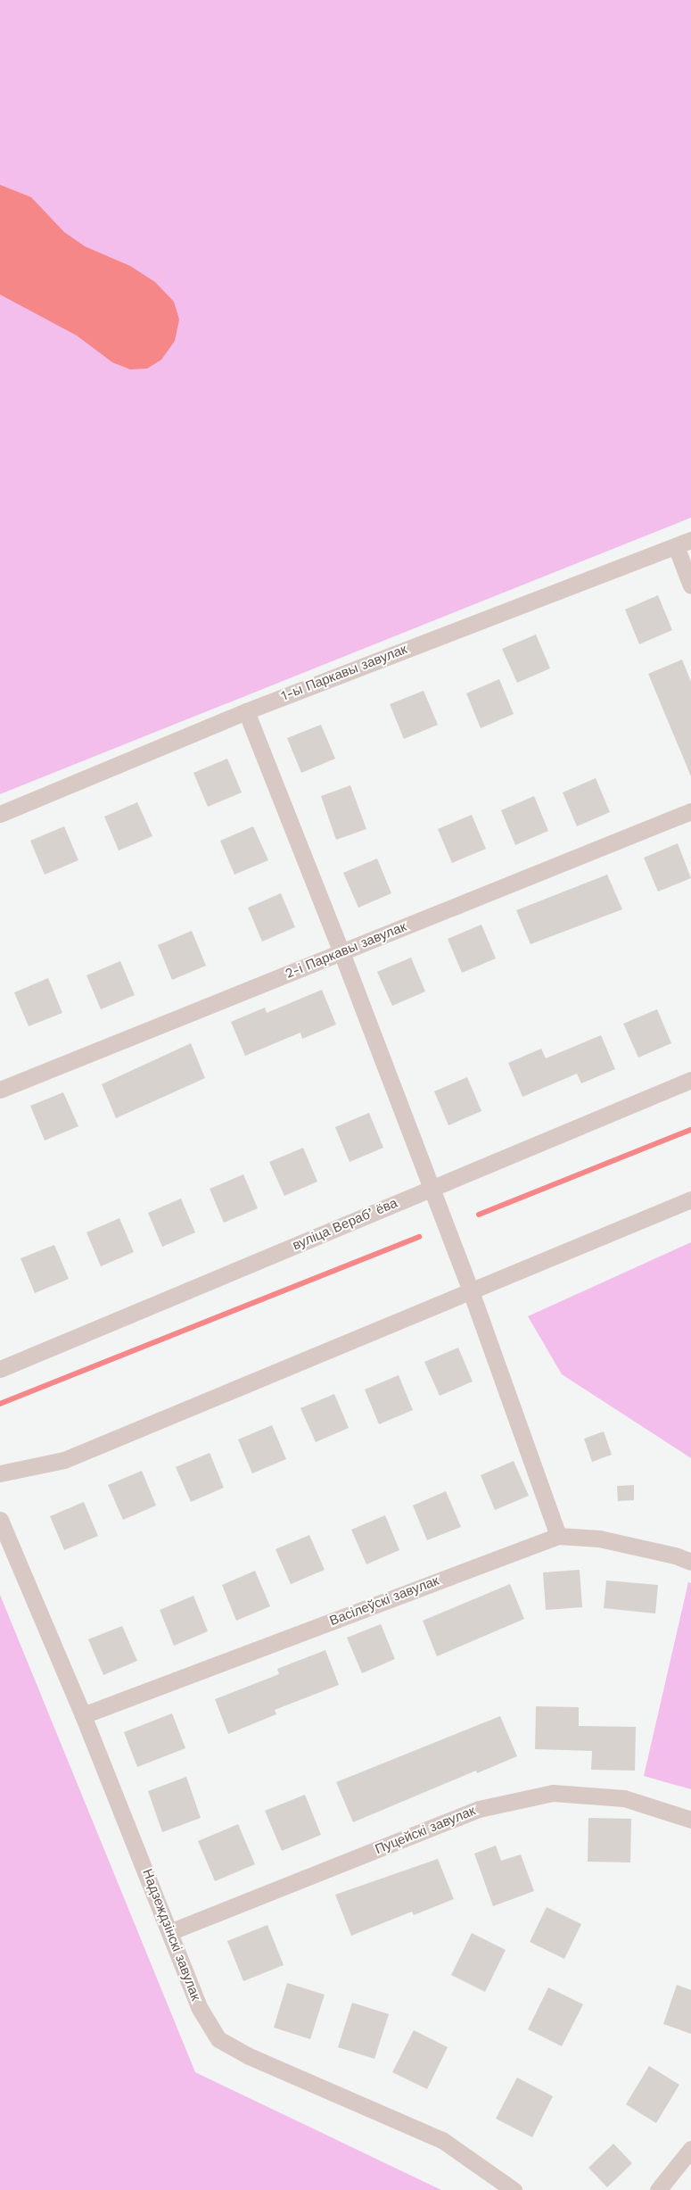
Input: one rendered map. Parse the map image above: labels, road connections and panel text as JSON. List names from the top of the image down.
{
  "streets": {
    "street": [
      "1-ы Паркавы завулак",
      "2-і Паркавы завулак",
      "вуліца Верабʼёва",
      "Васілеўскі завулак",
      "Пуцейскі завулак",
      "Надзеждзінскі завулак"
    ]
  },
  "crossings": [
    ["Васілеўскі завулак", "Надзеждзінскі завулак"],
    ["Пуцейскі завулак", "Надзеждзінскі завулак"]
  ]
}
